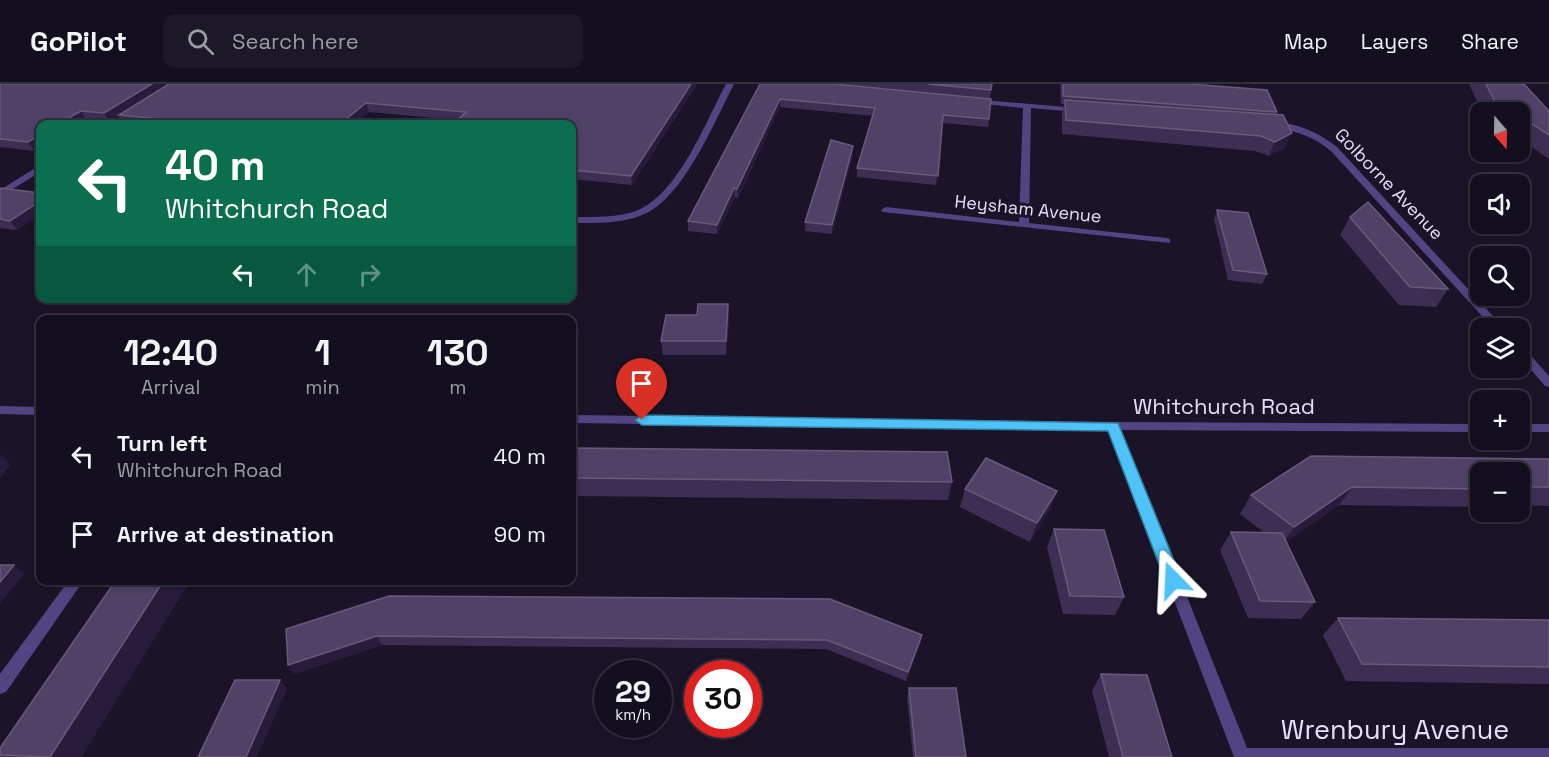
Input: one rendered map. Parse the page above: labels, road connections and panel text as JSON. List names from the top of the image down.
{
  "streets": {
    "street": [
      "Golborne Avenue",
      "Heysham Avenue",
      "Whitchurch Road",
      "Wrenbury Avenue"
    ]
  },
  "north": "bottom",
  "page": {
    "header": "GoPilot",
    "search": "Search here",
    "nav": ["Map", "Layers", "Share"],
    "map_buttons": ["+", "−"],
    "turn": ["40 m", "Whitchurch Road"],
    "eta": [
      "12:40",
      "Arrival",
      "1",
      "min",
      "130",
      "m"
    ],
    "list": [
      {
        "name": "Turn left",
        "note": "Whitchurch Road",
        "value": "40 m"
      },
      {
        "name": "Arrive at destination",
        "value": "90 m"
      }
    ],
    "speed": "29 km/h",
    "limit": "30"
  }
}
